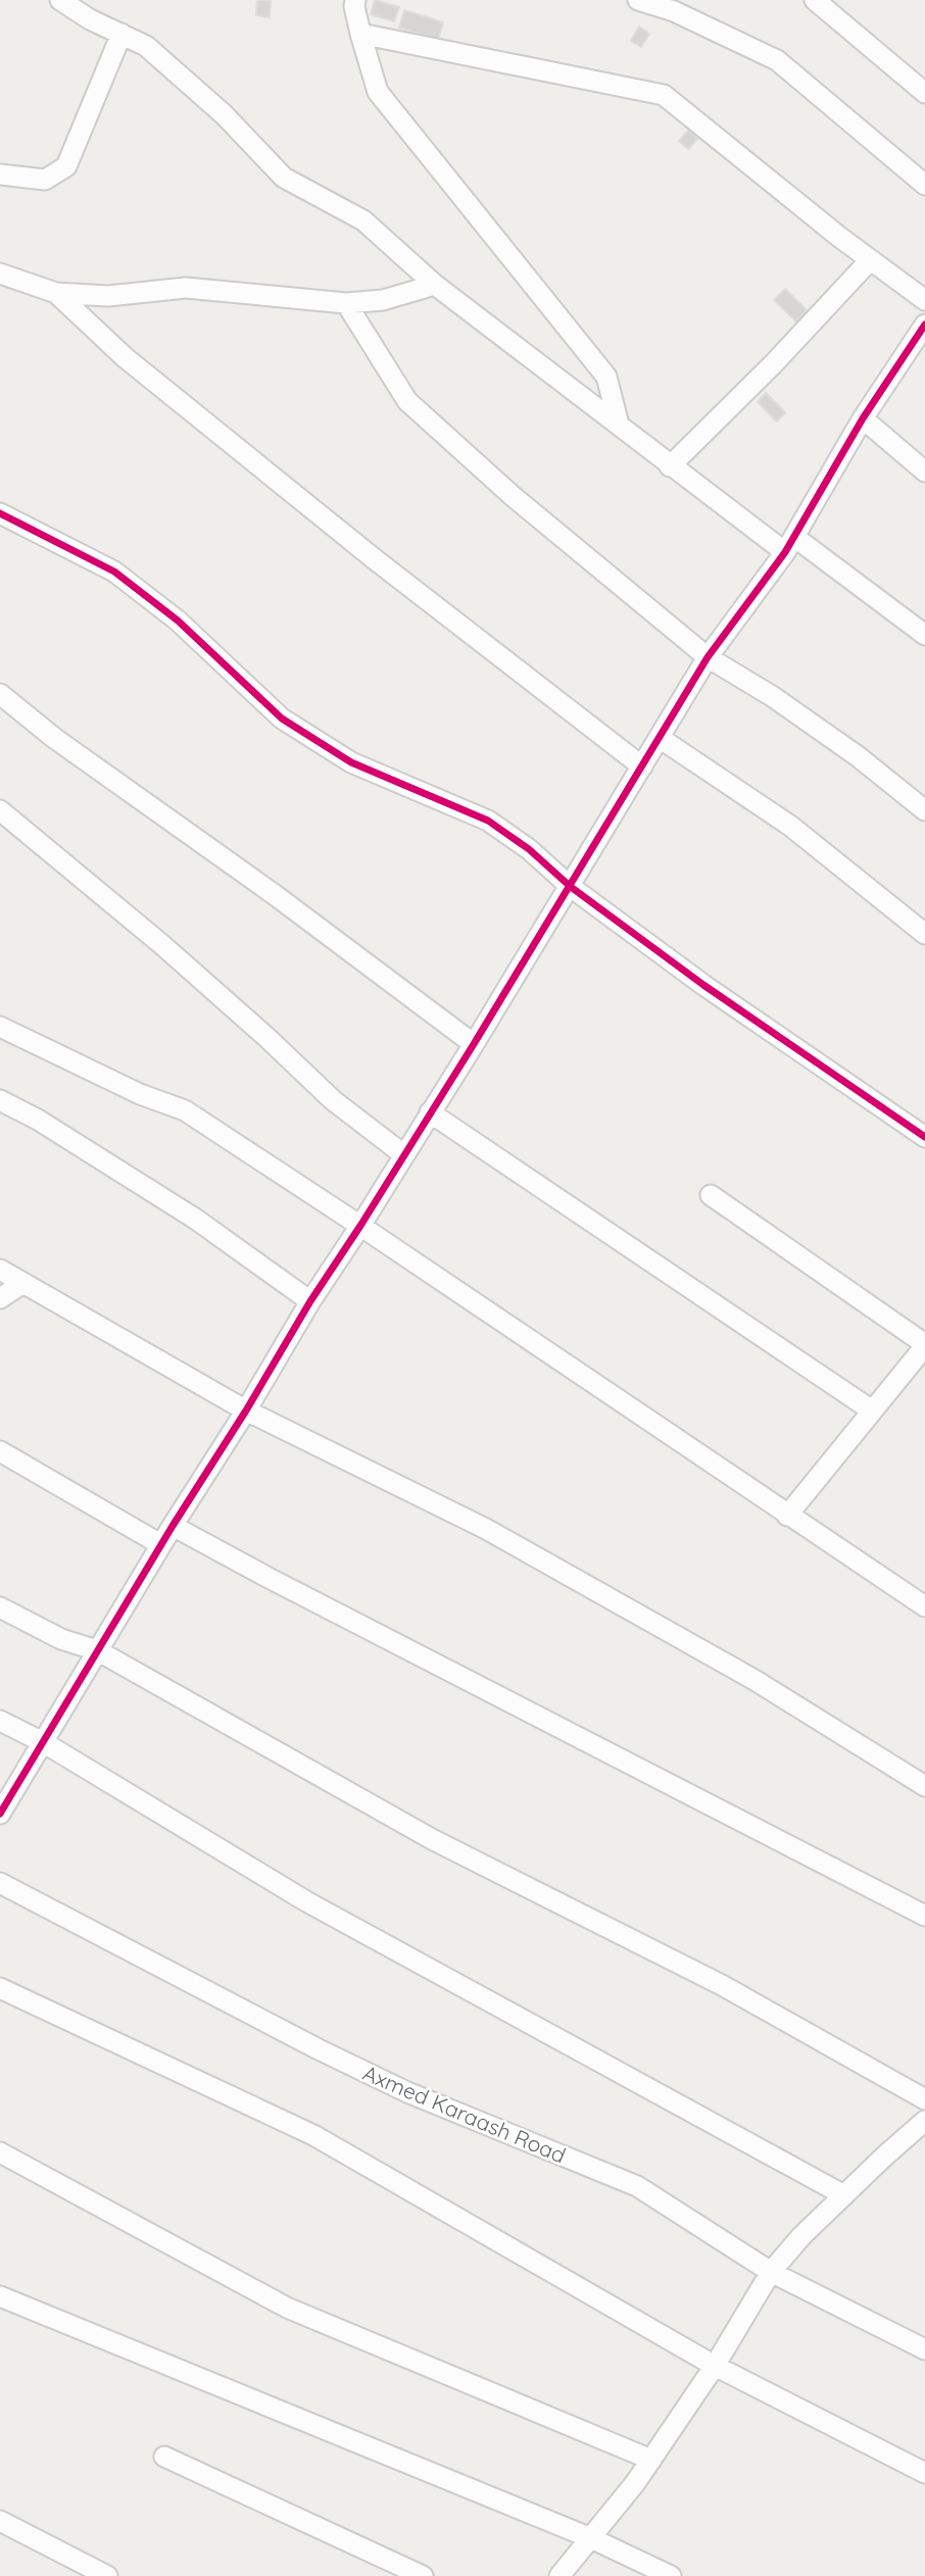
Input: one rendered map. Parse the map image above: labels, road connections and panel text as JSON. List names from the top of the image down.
{
  "streets": {
    "street": ["Axmed Karaash Road"]
  }
}
